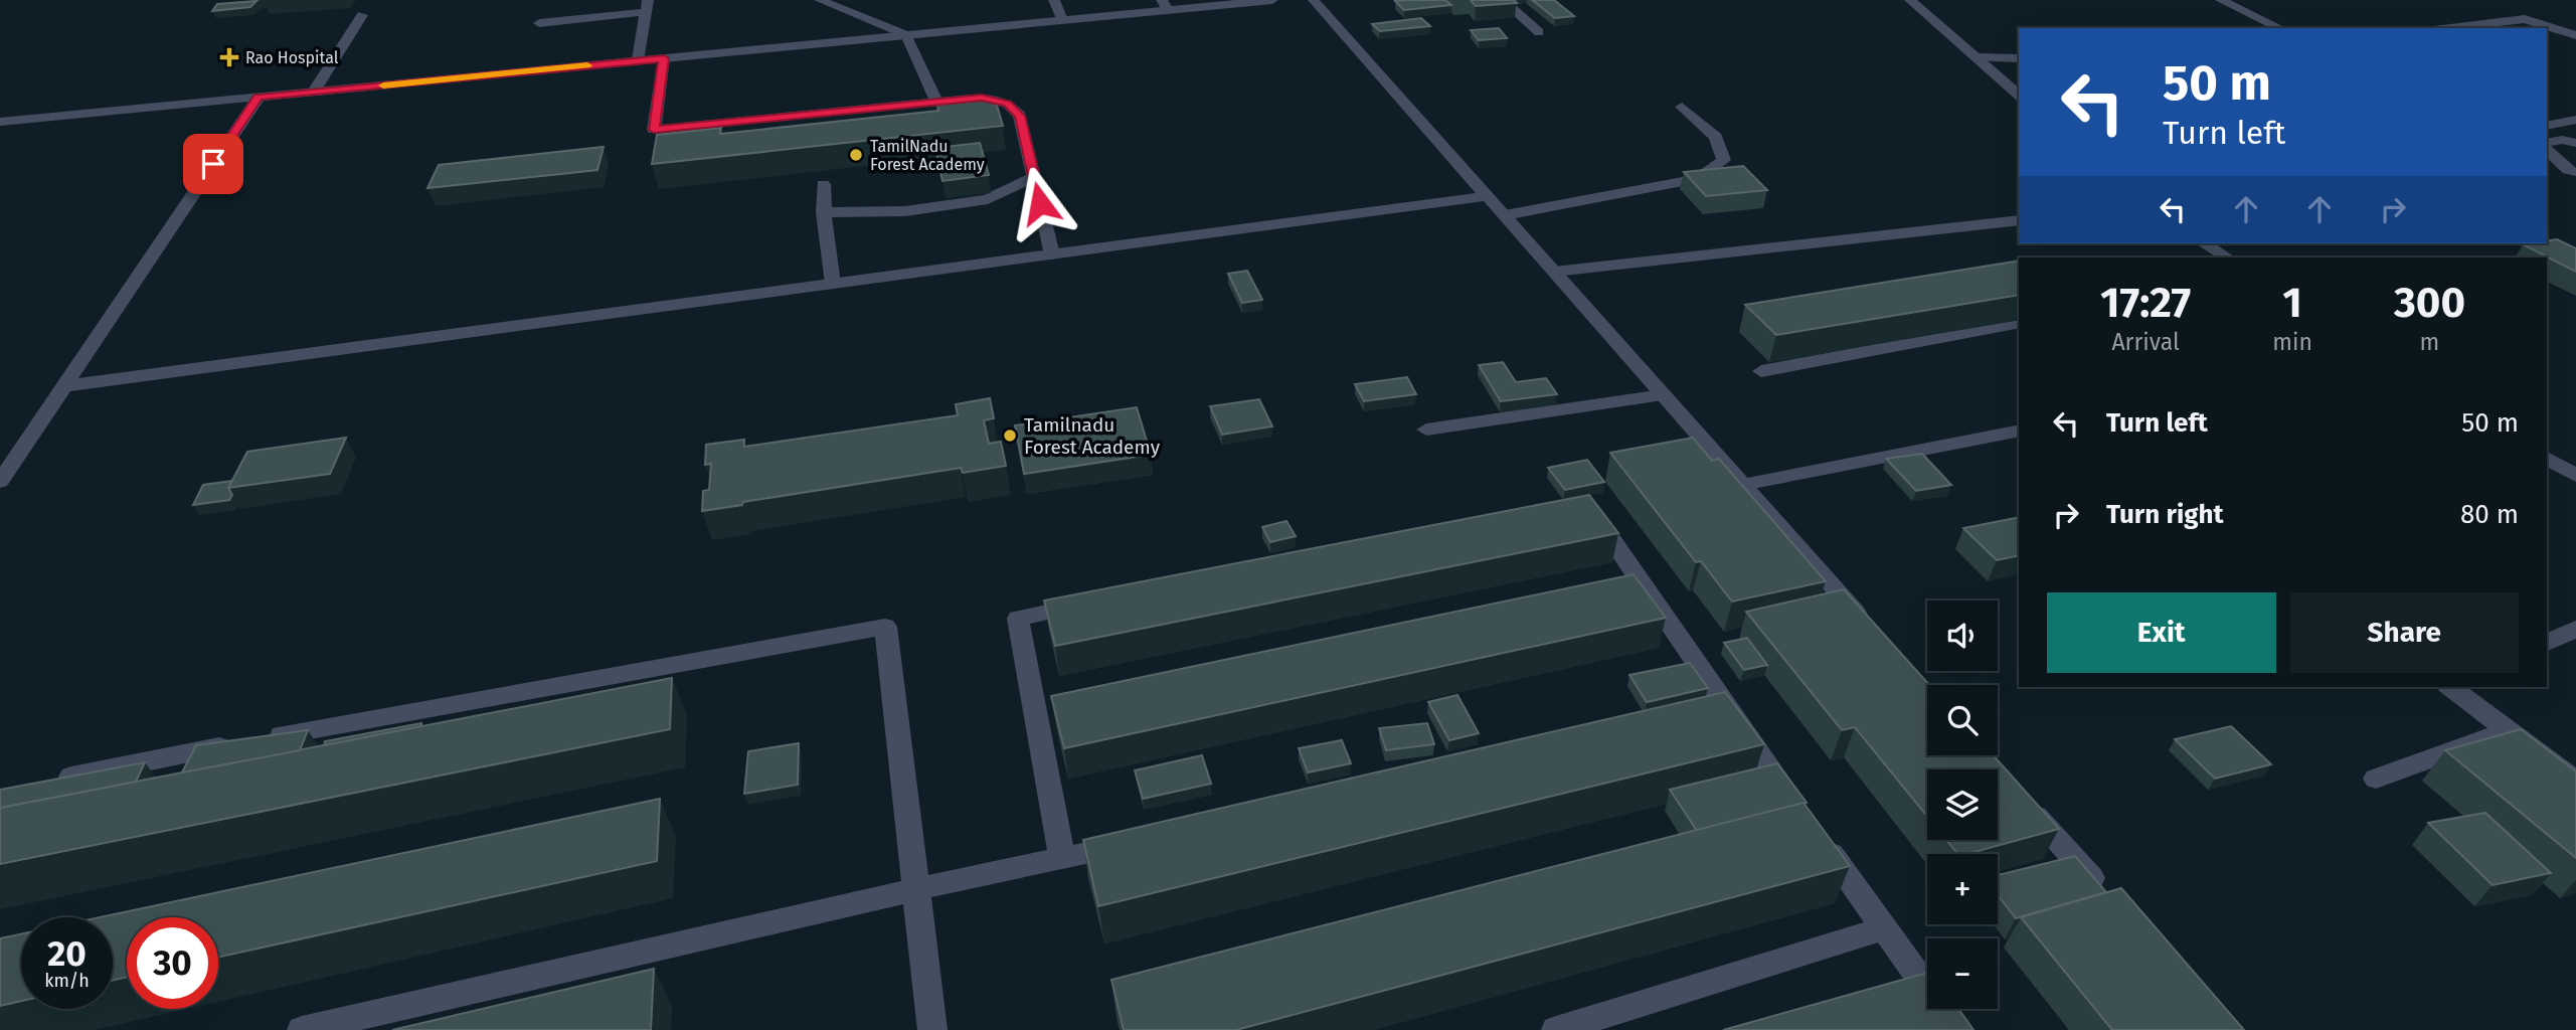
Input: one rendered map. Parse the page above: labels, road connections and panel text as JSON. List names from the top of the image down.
{
  "places": {
    "health": ["Rao Hospital"],
    "other": ["TamilNadu Forest Academy", "Tamilnadu Forest Academy"]
  },
  "page": {
    "turn": ["50 m", "Turn left"],
    "eta": [
      "17:27",
      "Arrival",
      "1",
      "min",
      "300",
      "m"
    ],
    "list": [
      {
        "name": "Turn left",
        "value": "50 m"
      },
      {
        "name": "Turn right",
        "value": "80 m"
      }
    ],
    "buttons": ["Exit", "Share"],
    "map_buttons": ["+", "−"],
    "speed": "20 km/h",
    "limit": "30"
  }
}
